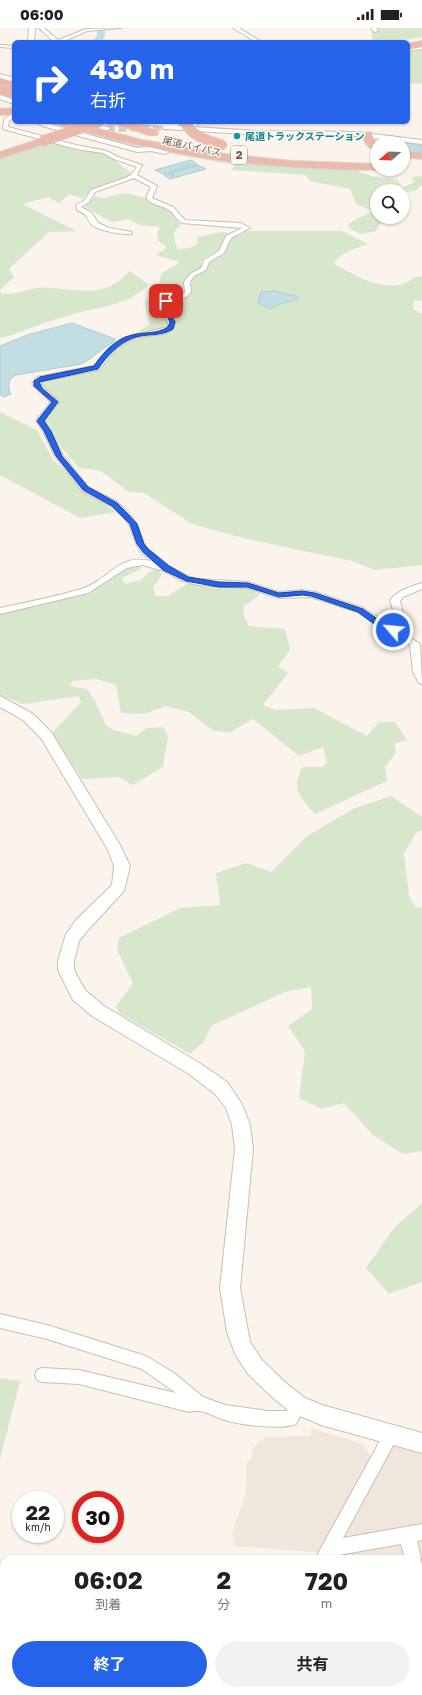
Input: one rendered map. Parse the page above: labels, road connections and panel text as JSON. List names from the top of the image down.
{
  "streets": {
    "highway": ["尾道バイパス", "2"]
  },
  "places": ["尾道トラックステーション"],
  "north": "left",
  "page": {
    "status": "06:00",
    "turn": ["430 m", "右折"],
    "speed": "22 km/h",
    "limit": "30",
    "eta": [
      "06:02",
      "到着",
      "2",
      "分",
      "720",
      "m"
    ],
    "buttons": ["終了", "共有"]
  }
}
